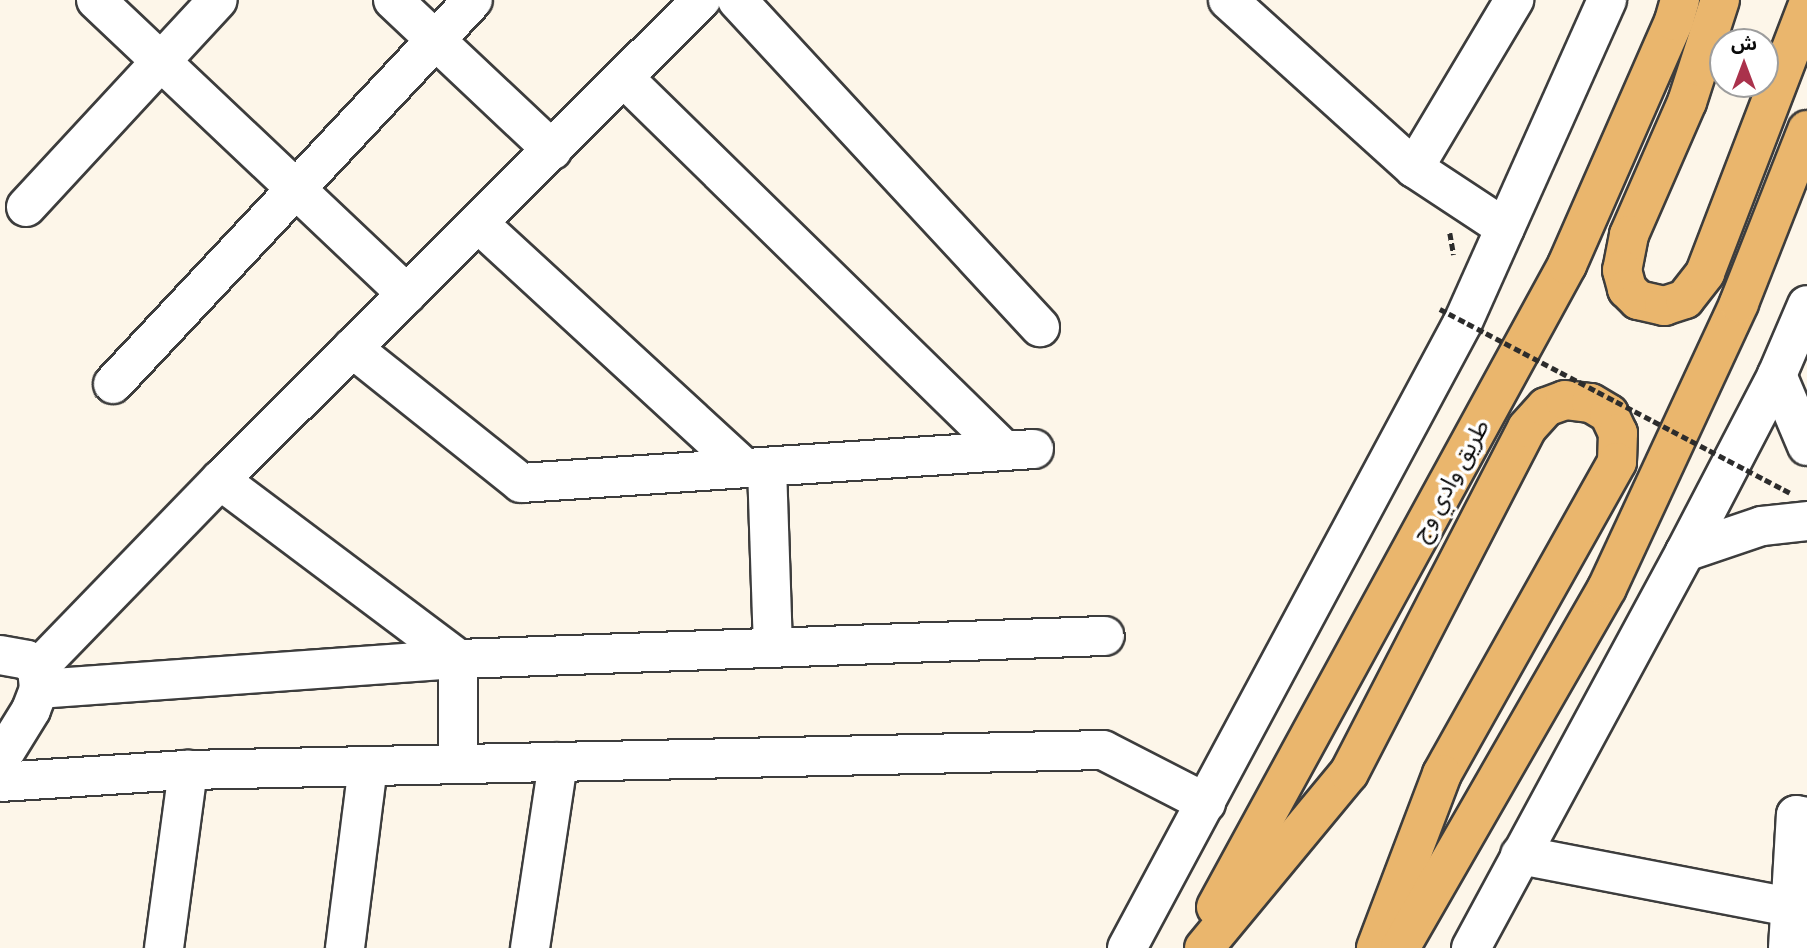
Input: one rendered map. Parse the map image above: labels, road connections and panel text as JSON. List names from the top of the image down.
{
  "streets": {
    "main road": ["طريق وادي وج"]
  },
  "north": "top"
}
